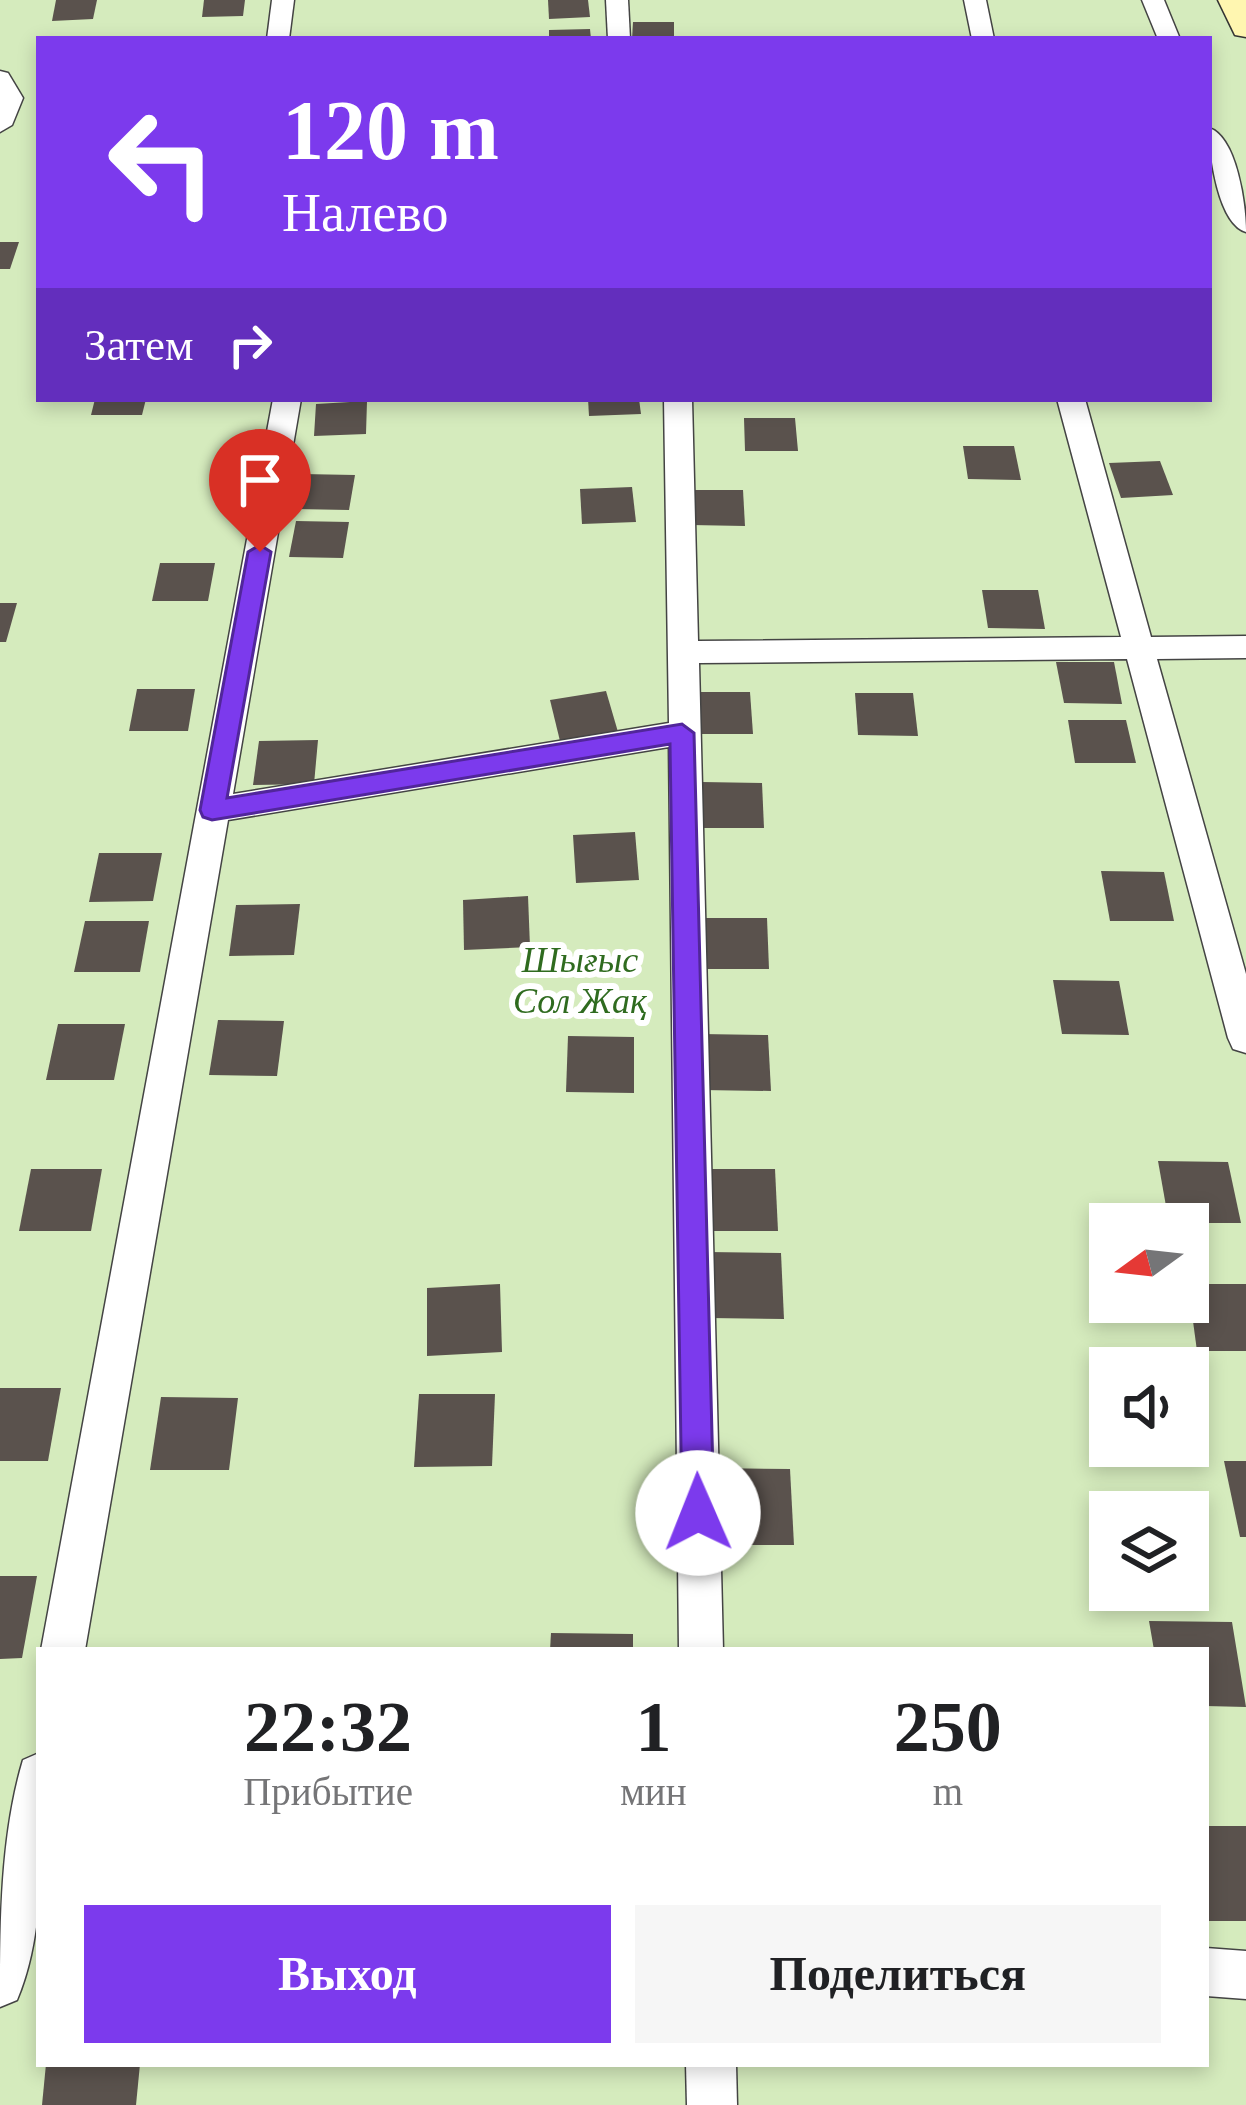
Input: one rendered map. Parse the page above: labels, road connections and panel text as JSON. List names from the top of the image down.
{
  "parks": ["Шығыс Сол Жақ"],
  "north": "left",
  "page": {
    "turn": ["120 m", "Налево"],
    "then": "Затем",
    "eta": [
      "22:32",
      "Прибытие",
      "1",
      "мин",
      "250",
      "m"
    ],
    "buttons": ["Выход", "Поделиться"]
  }
}
